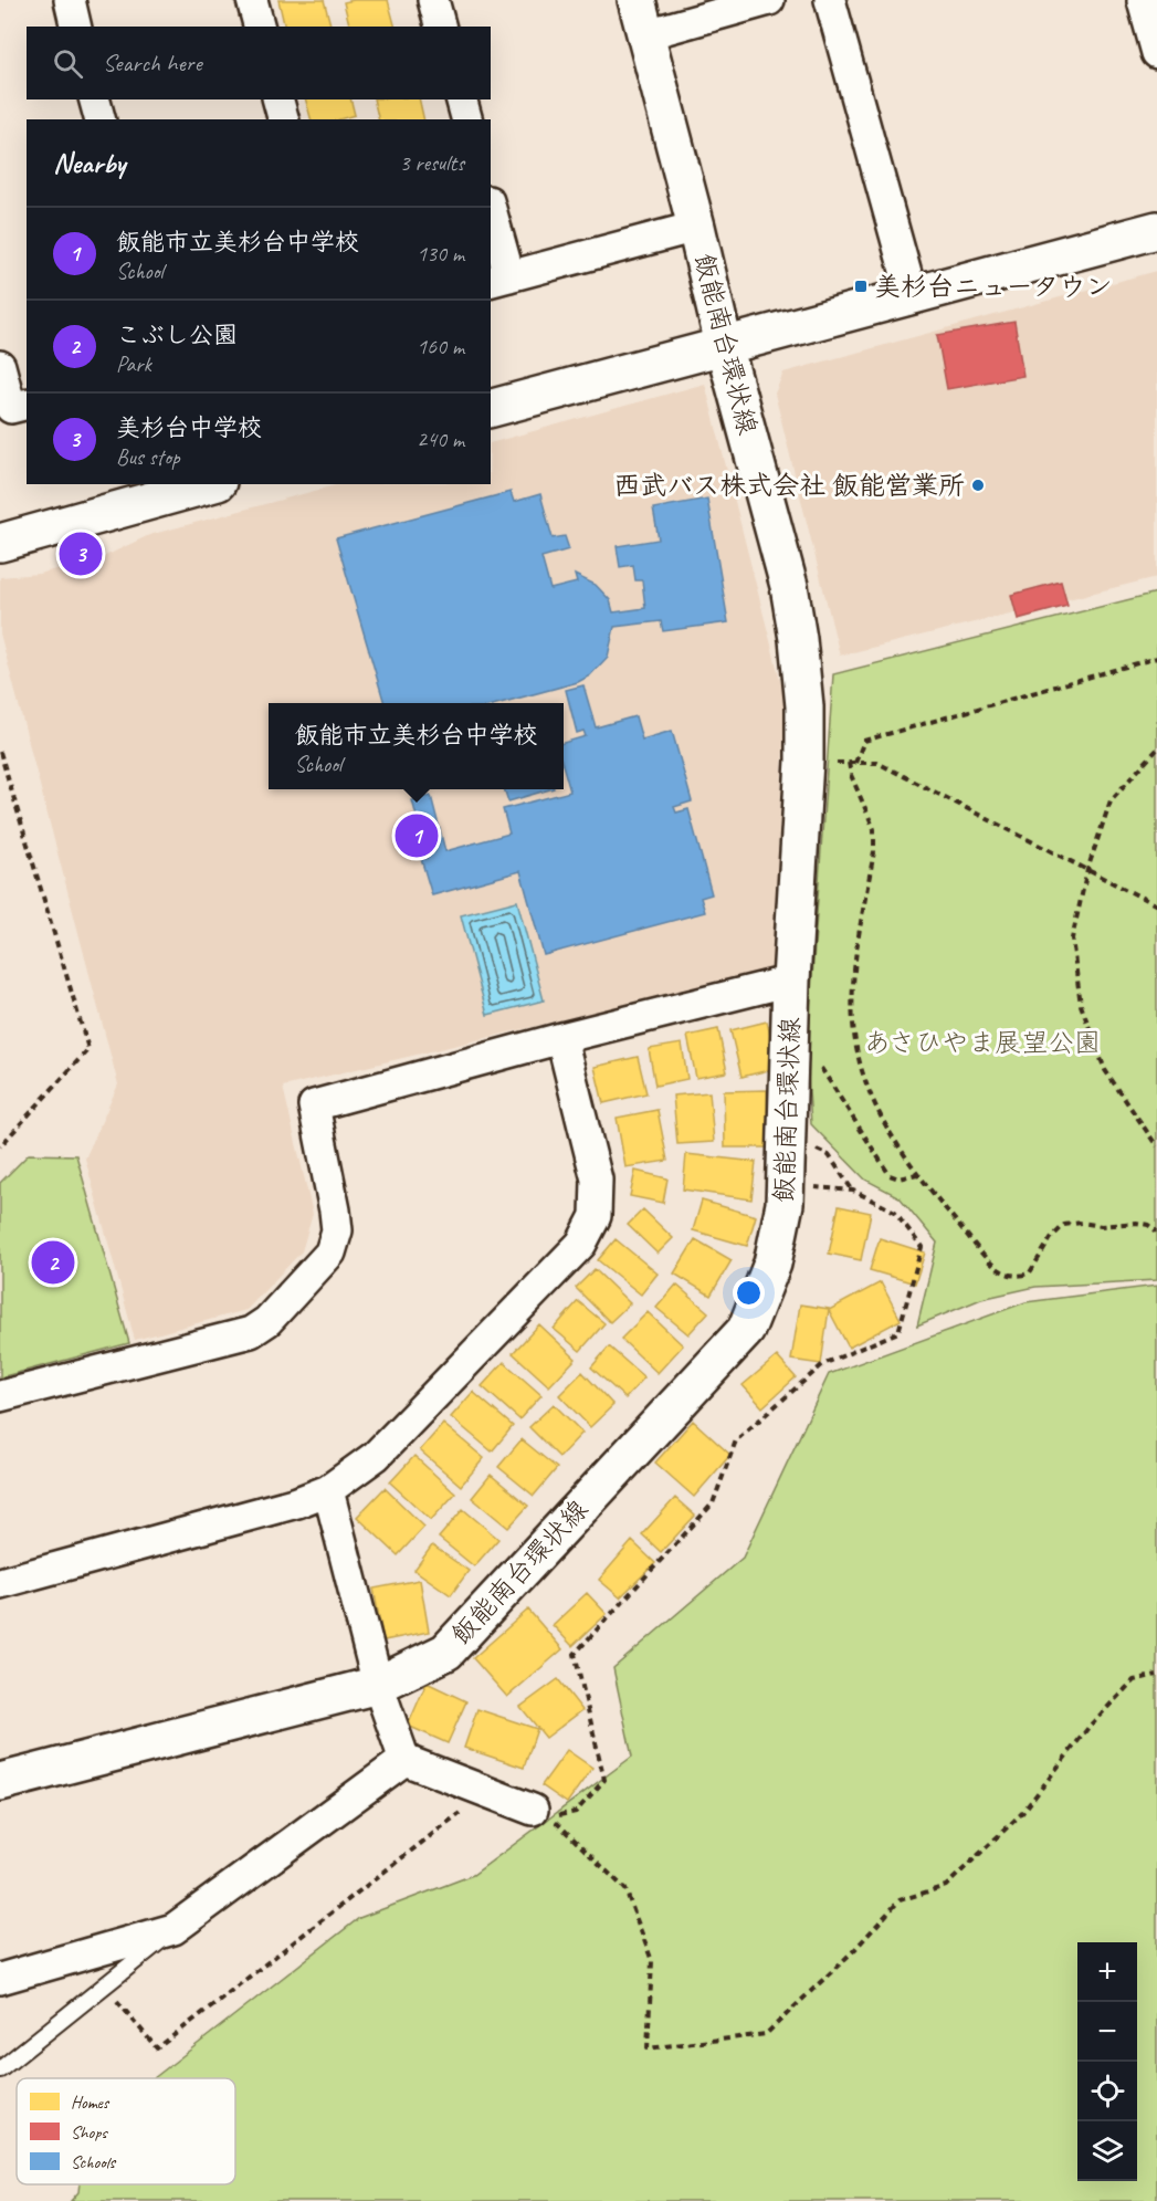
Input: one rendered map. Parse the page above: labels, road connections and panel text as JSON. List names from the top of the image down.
{
  "streets": {
    "street": ["飯能南台環状線"]
  },
  "parks": ["あさひやま展望公園"],
  "places": {
    "transit": ["美杉台ニュータウン"],
    "other": ["西武バス株式会社 飯能営業所"]
  },
  "legend": ["Homes", "Shops", "Schools"],
  "page": {
    "search": "Search here",
    "heading": ["Nearby", "3 results"],
    "list": [
      {
        "mark": "1",
        "name": "飯能市立美杉台中学校",
        "note": "School",
        "value": "130 m"
      },
      {
        "mark": "2",
        "name": "こぶし公園",
        "note": "Park",
        "value": "160 m"
      },
      {
        "mark": "3",
        "name": "美杉台中学校",
        "note": "Bus stop",
        "value": "240 m"
      }
    ],
    "pins": ["3", "1", "2"],
    "popup": ["飯能市立美杉台中学校", "School"],
    "map_buttons": ["+", "−"]
  }
}
